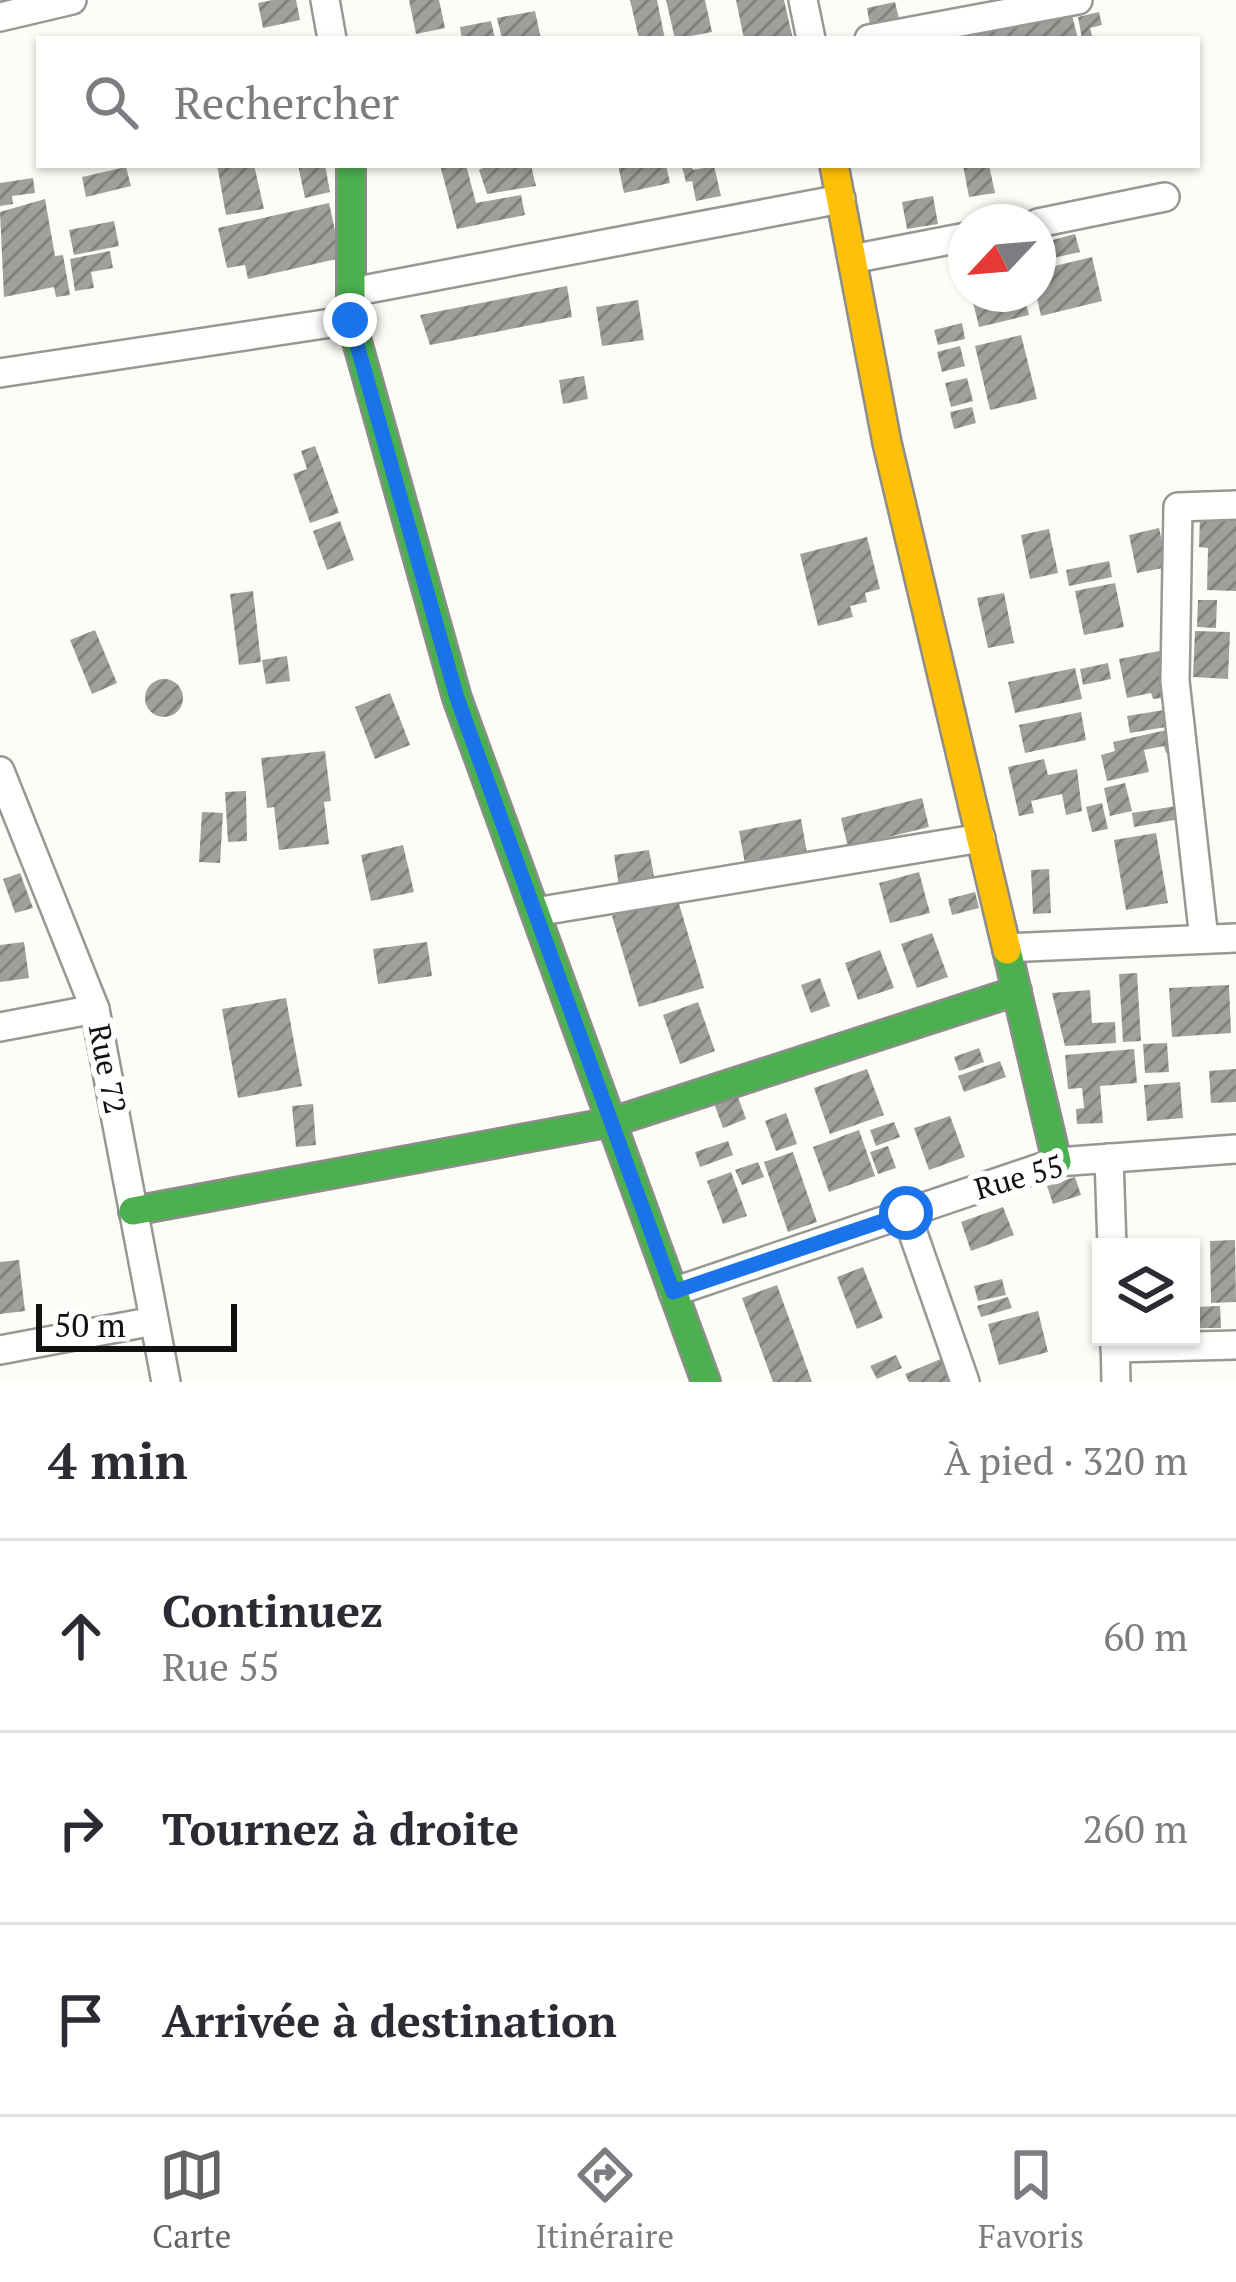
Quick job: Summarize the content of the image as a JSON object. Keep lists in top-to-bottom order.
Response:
{
  "streets": {
    "street": ["Rue 72", "Rue 55"]
  },
  "scale_bar": "50 m",
  "north": "bottom left",
  "page": {
    "search": "Rechercher",
    "scale": "50 m",
    "heading": ["4 min", "À pied · 320 m"],
    "list": [
      ["Continuez", "Rue 55", "60 m"],
      ["Tournez à droite", "260 m"],
      "Arrivée à destination"
    ],
    "nav": ["Carte", "Itinéraire", "Favoris"]
  }
}
